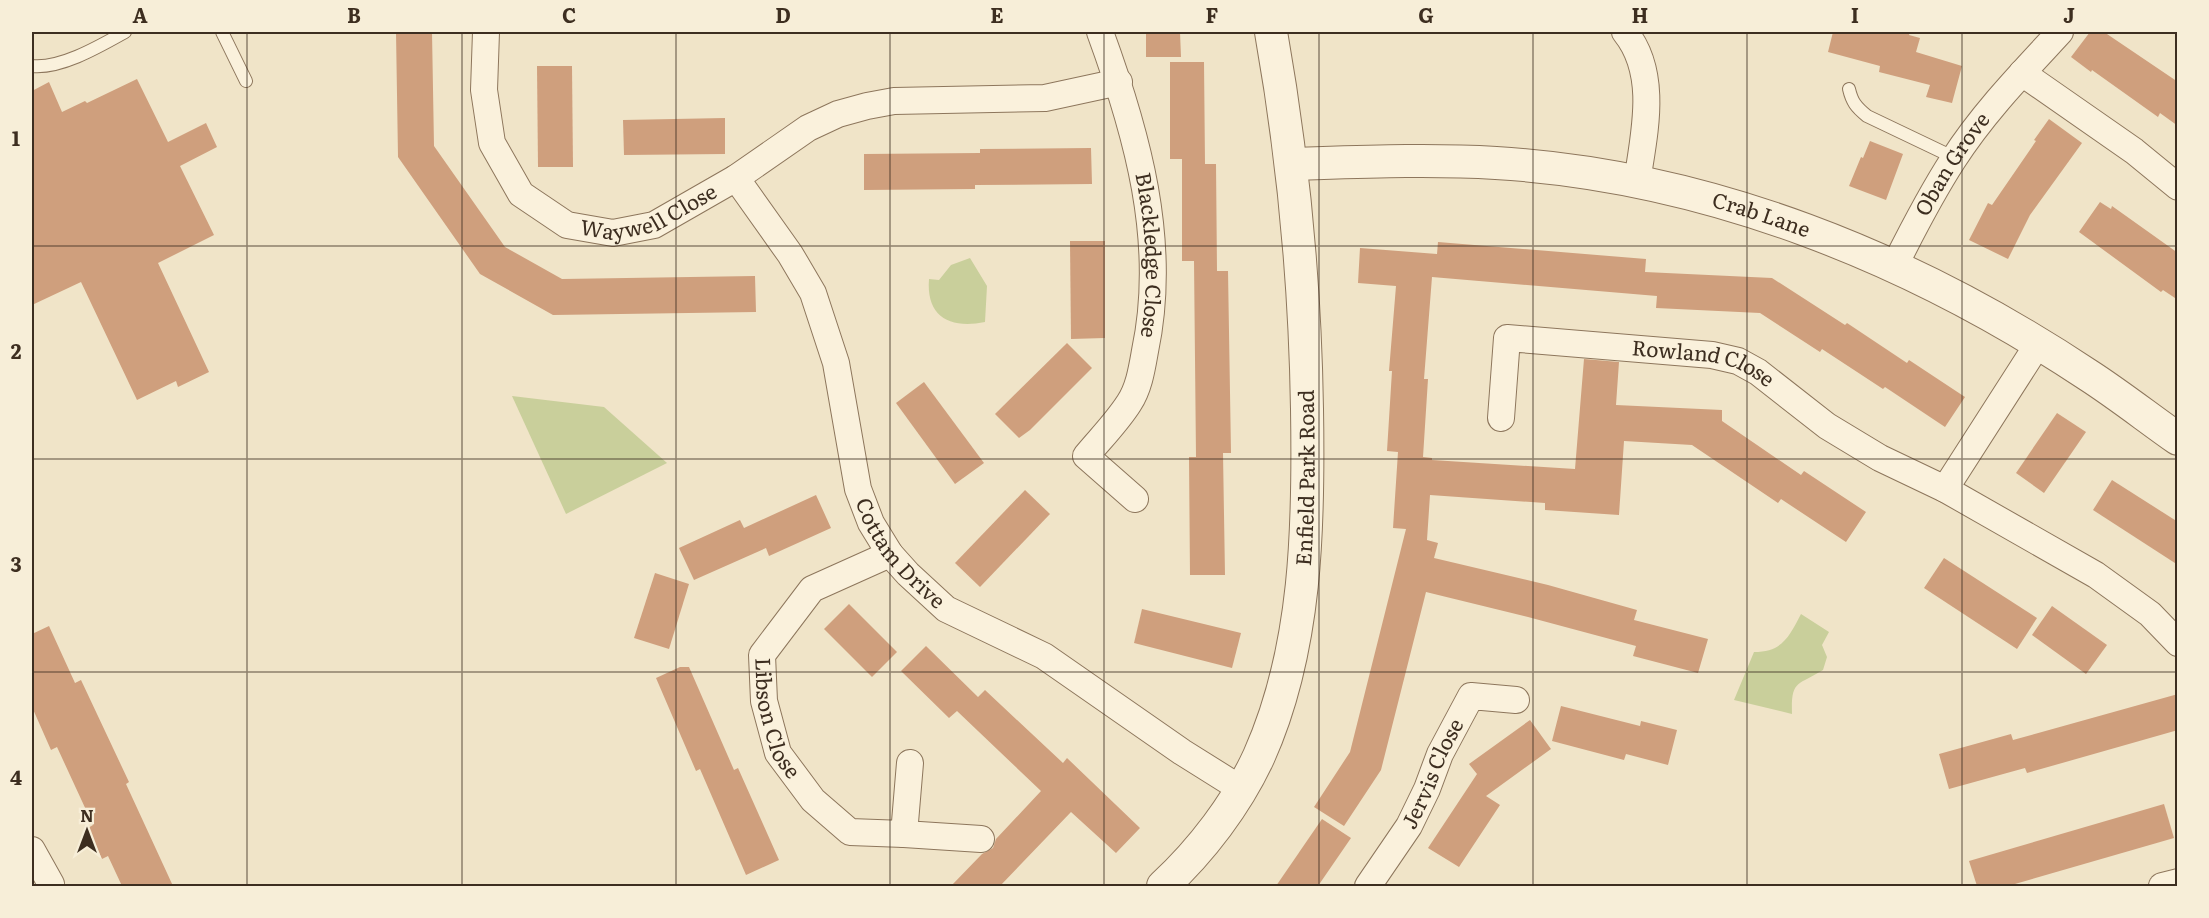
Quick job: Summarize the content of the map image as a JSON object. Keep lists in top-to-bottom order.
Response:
{
  "streets": {
    "street": [
      "Oban Grove",
      "Waywell Close",
      "Crab Lane",
      "Blackledge Close",
      "Rowland Close",
      "Enfield Park Road",
      "Cottam Drive",
      "Libson Close",
      "Jervis Close"
    ]
  },
  "crossings": [
    ["Oban Grove", "Crab Lane"],
    ["Waywell Close", "Cottam Drive"],
    ["Crab Lane", "Enfield Park Road"],
    ["Enfield Park Road", "Cottam Drive"],
    ["Cottam Drive", "Libson Close"]
  ],
  "north": "top",
  "grid": {
    "columns": [
      "A",
      "B",
      "C",
      "D",
      "E",
      "F",
      "G",
      "H",
      "I",
      "J"
    ],
    "rows": [
      "1",
      "2",
      "3",
      "4"
    ]
  }
}
